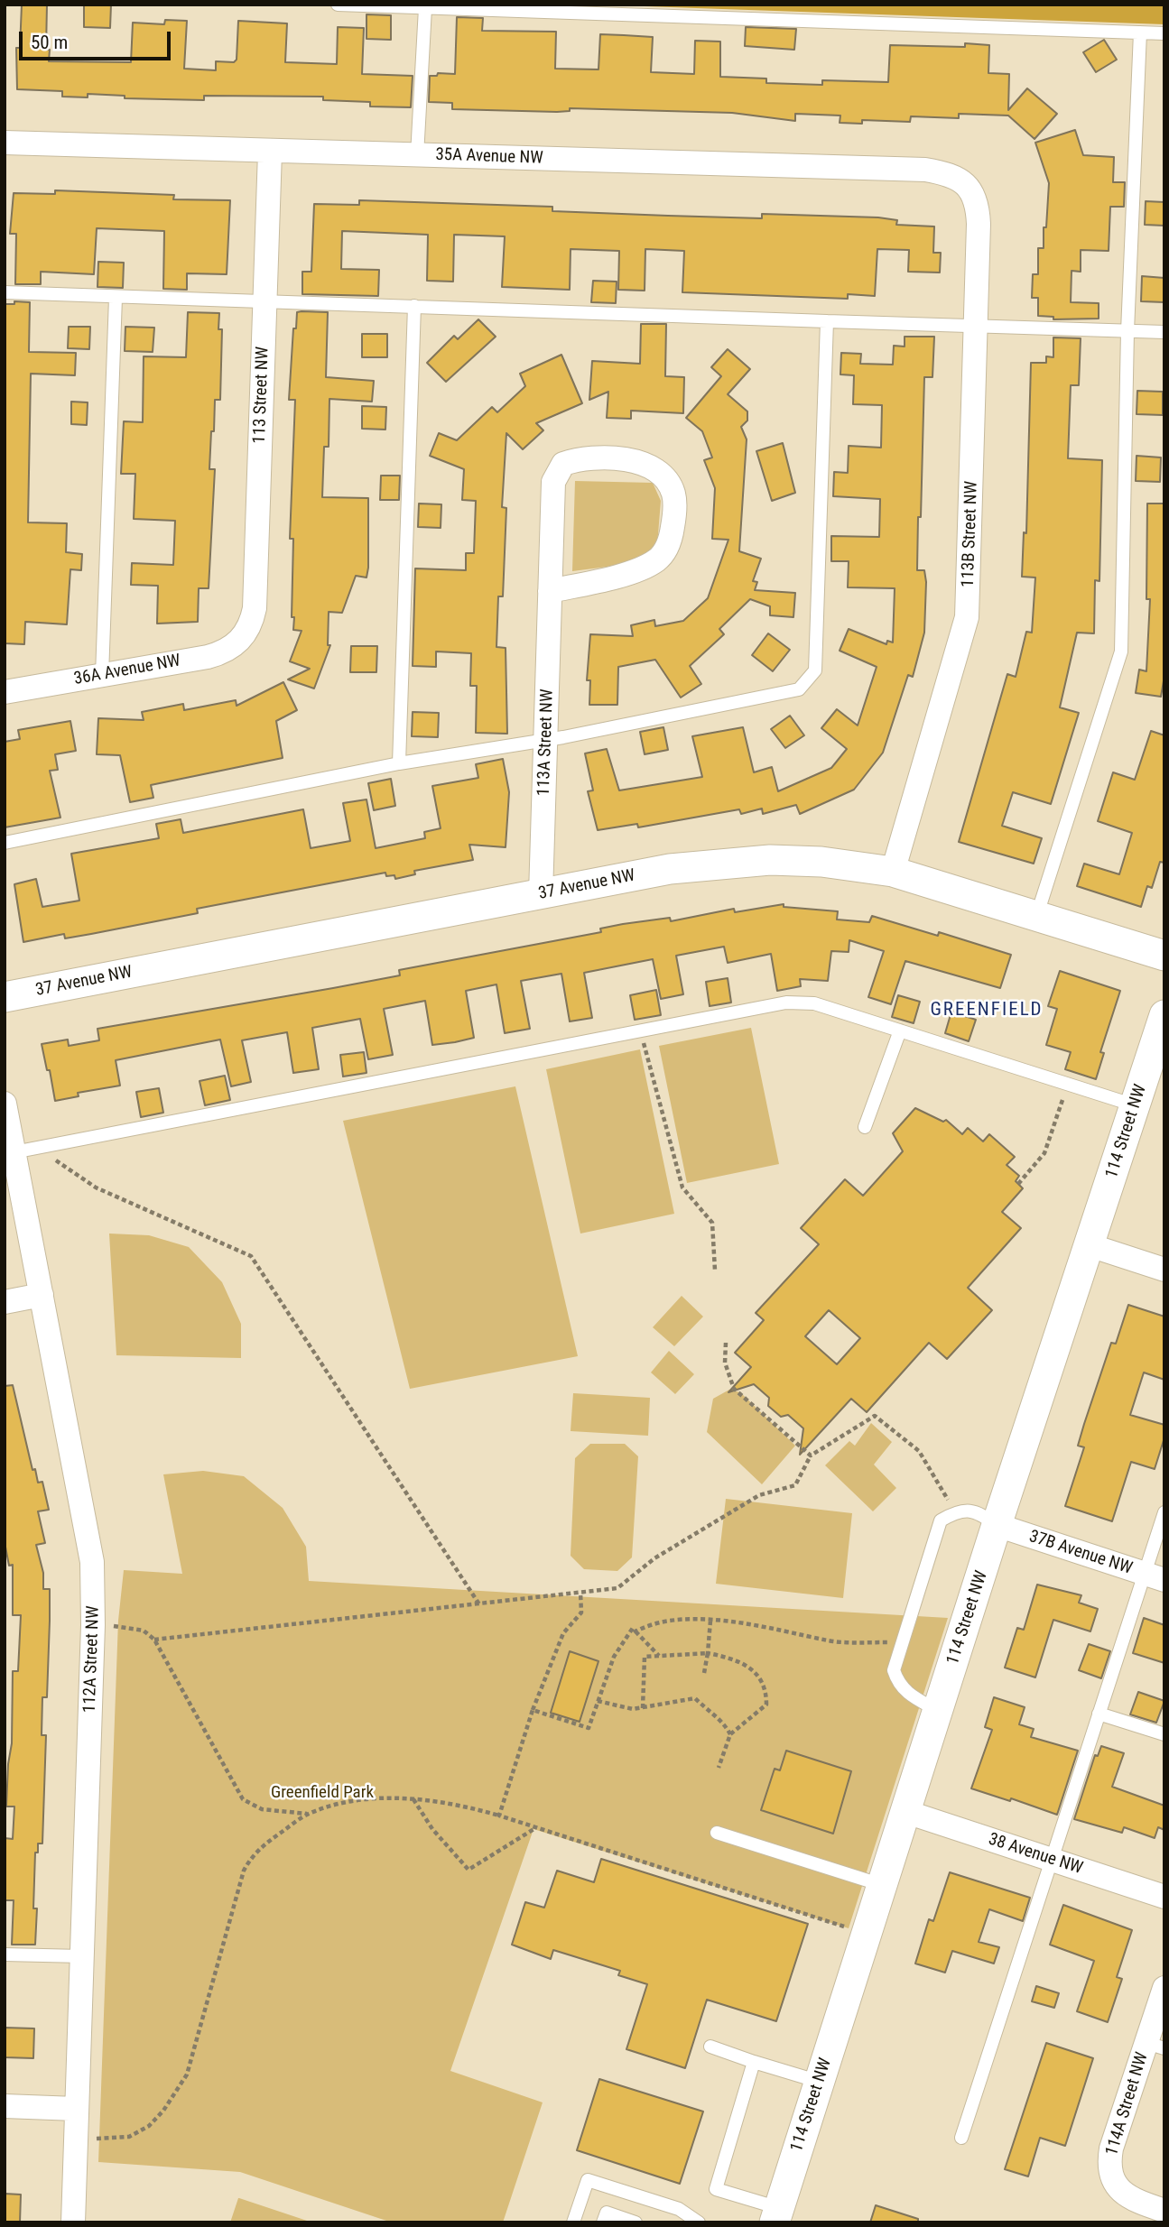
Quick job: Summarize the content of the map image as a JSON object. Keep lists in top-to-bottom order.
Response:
{
  "streets": {
    "street": [
      "35A Avenue NW",
      "113 Street NW",
      "113B Street NW",
      "36A Avenue NW",
      "113A Street NW",
      "37 Avenue NW",
      "114 Street NW",
      "37B Avenue NW",
      "112A Street NW",
      "38 Avenue NW",
      "114A Street NW"
    ]
  },
  "crossings": [
    ["35A Avenue NW", "113 Street NW"],
    ["35A Avenue NW", "113B Street NW"],
    ["113 Street NW", "36A Avenue NW"],
    ["113B Street NW", "37 Avenue NW"],
    ["113A Street NW", "37 Avenue NW"],
    ["114 Street NW", "37B Avenue NW"],
    ["114 Street NW", "38 Avenue NW"]
  ],
  "districts": ["GREENFIELD"],
  "parks": ["Greenfield Park"],
  "scale_bar": "50 m"
}
